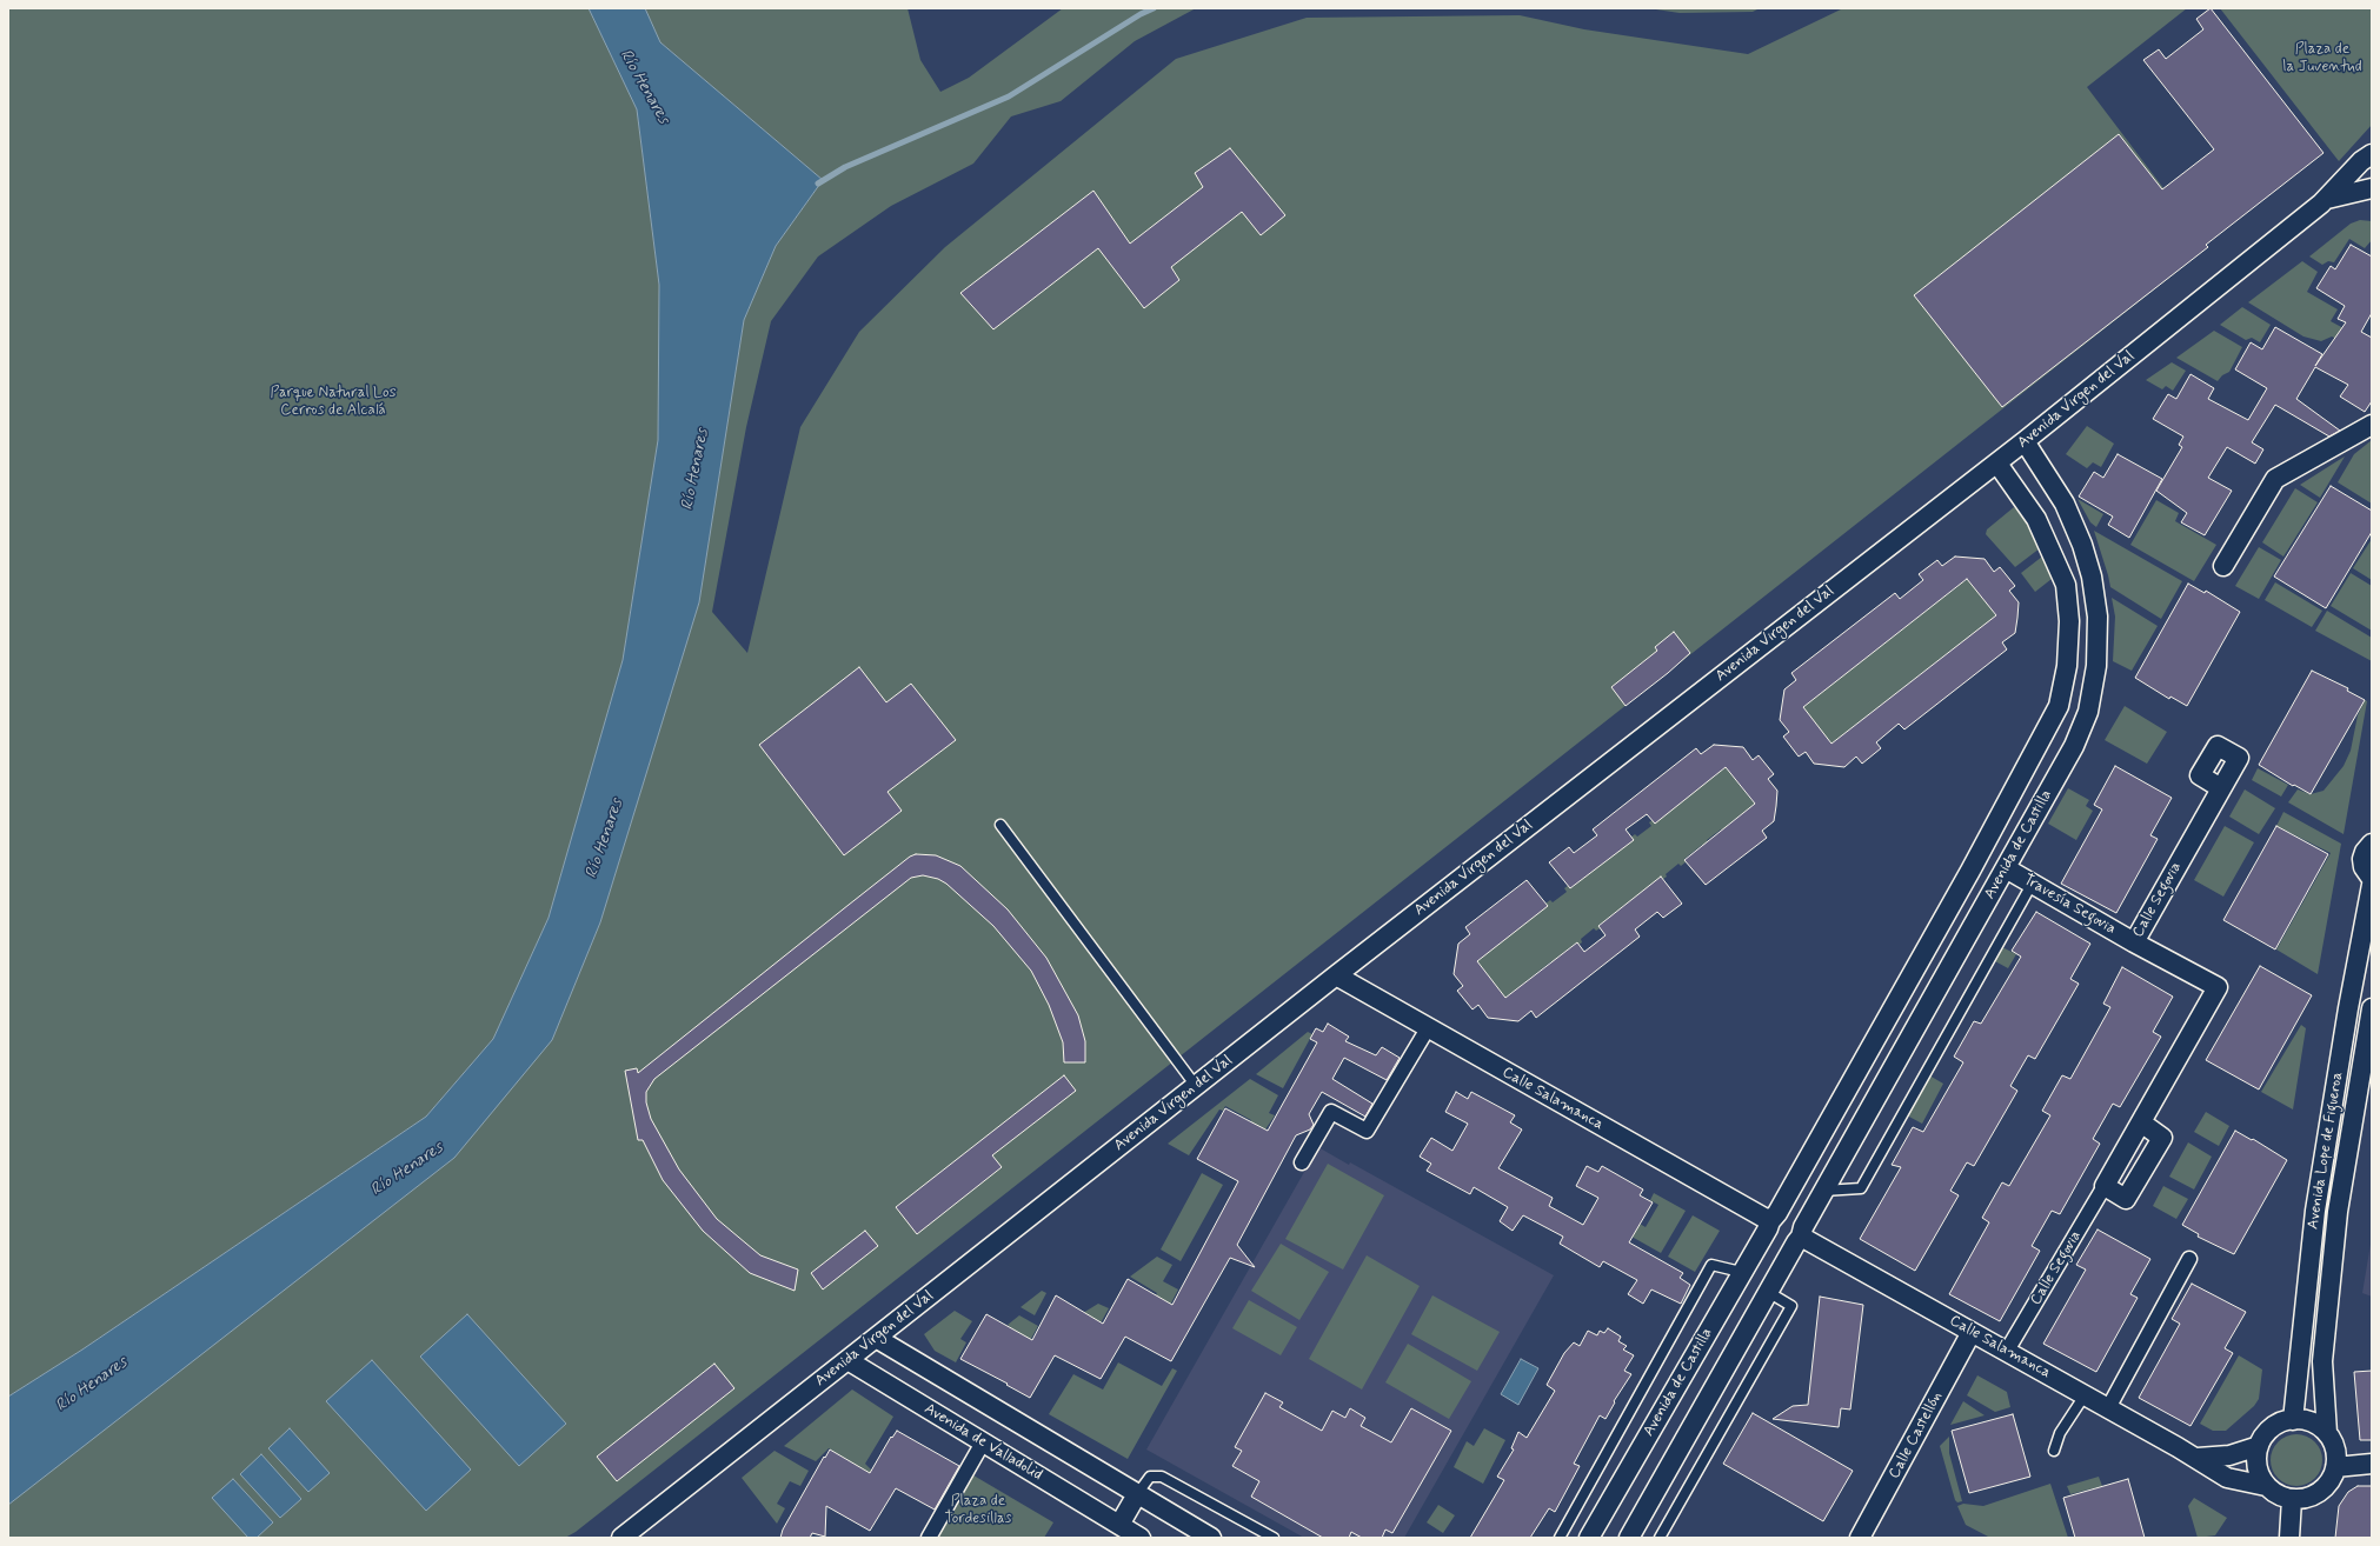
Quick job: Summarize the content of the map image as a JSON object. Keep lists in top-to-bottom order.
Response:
{
  "streets": {
    "street": [
      "Avenida Virgen del Val",
      "Avenida de Castilla",
      "Calle Segovia",
      "Travesía Segovia",
      "Calle Salamanca",
      "Avenida Lope de Figueroa",
      "Calle Castellón",
      "Avenida de Valladolid"
    ]
  },
  "crossings": [
    ["Avenida Virgen del Val", "Avenida de Castilla"],
    ["Avenida Virgen del Val", "Calle Salamanca"],
    ["Avenida Virgen del Val", "Avenida de Valladolid"],
    ["Avenida de Castilla", "Travesía Segovia"],
    ["Avenida de Castilla", "Calle Salamanca"],
    ["Calle Segovia", "Travesía Segovia"],
    ["Calle Segovia", "Calle Salamanca"],
    ["Calle Salamanca", "Avenida Lope de Figueroa"],
    ["Calle Salamanca", "Calle Castellón"]
  ],
  "water": ["Río Henares"],
  "parks": ["Plaza de la Juventud", "Parque Natural Los Cerros de Alcalá", "Plaza de Tordesillas"]
}
